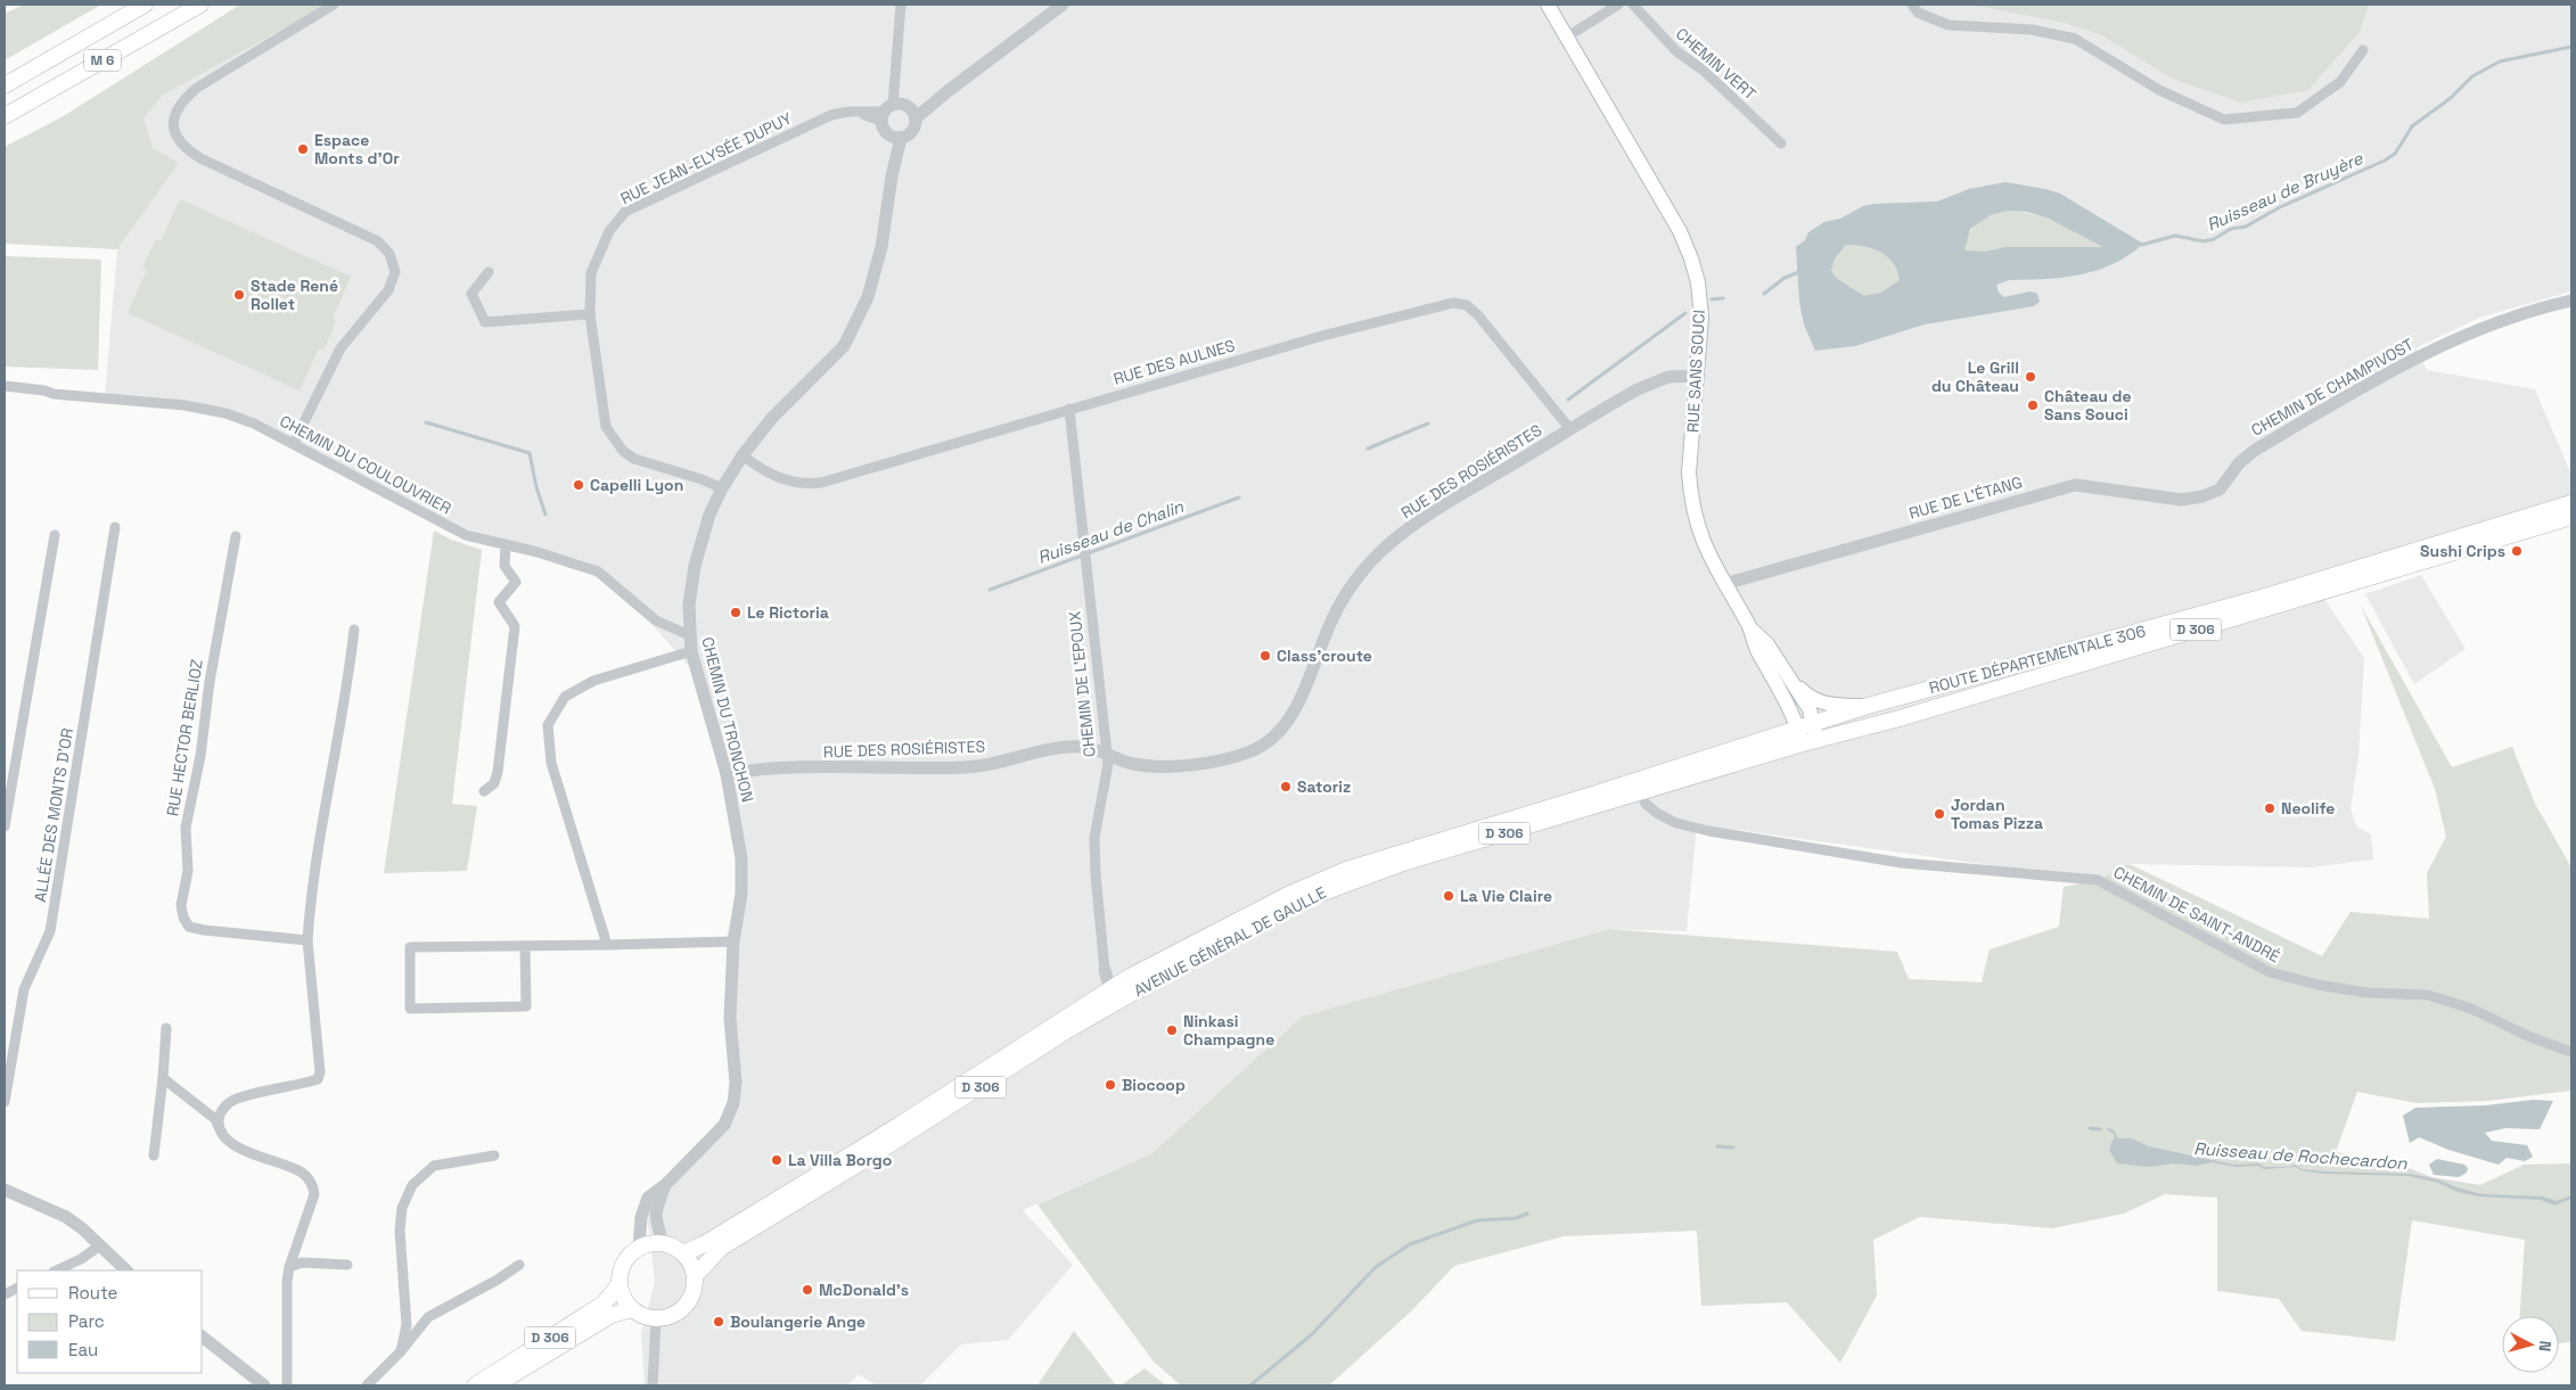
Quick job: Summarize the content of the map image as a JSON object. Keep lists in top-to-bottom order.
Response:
{
  "streets": {
    "main road": [
      "M 6",
      "RUE SANS SOUCI",
      "D 306",
      "ROUTE DÉPARTEMENTALE 306",
      "AVENUE GÉNÉRAL DE GAULLE"
    ],
    "street": [
      "CHEMIN VERT",
      "RUE JEAN-ELYSÉE DUPUY",
      "RUE DES AULNES",
      "CHEMIN DE CHAMPIVOST",
      "CHEMIN DU COULOUVRIER",
      "RUE DES ROSIÉRISTES",
      "RUE DE L'ÉTANG",
      "CHEMIN DE L'EPOUX",
      "CHEMIN DU TRONCHON",
      "RUE HECTOR BERLIOZ",
      "ALLÉE DES MONTS D'OR",
      "CHEMIN DE SAINT-ANDRÉ"
    ]
  },
  "crossings": [
    ["RUE JEAN-ELYSÉE DUPUY", "CHEMIN DU TRONCHON"],
    ["RUE DES AULNES", "RUE DES ROSIÉRISTES"],
    ["RUE DES AULNES", "CHEMIN DE L'EPOUX"],
    ["RUE DES AULNES", "CHEMIN DU TRONCHON"],
    ["RUE SANS SOUCI", "RUE DES ROSIÉRISTES"],
    ["RUE SANS SOUCI", "RUE DE L'ÉTANG"],
    ["RUE SANS SOUCI", "ROUTE DÉPARTEMENTALE 306"],
    ["CHEMIN DE CHAMPIVOST", "RUE DE L'ÉTANG"],
    ["CHEMIN DU COULOUVRIER", "CHEMIN DU TRONCHON"],
    ["RUE DES ROSIÉRISTES", "CHEMIN DE L'EPOUX"],
    ["RUE DES ROSIÉRISTES", "CHEMIN DU TRONCHON"],
    ["D 306", "CHEMIN DU TRONCHON"],
    ["D 306", "AVENUE GÉNÉRAL DE GAULLE"],
    ["ROUTE DÉPARTEMENTALE 306", "CHEMIN DE SAINT-ANDRÉ"],
    ["ROUTE DÉPARTEMENTALE 306", "AVENUE GÉNÉRAL DE GAULLE"],
    ["CHEMIN DE L'EPOUX", "AVENUE GÉNÉRAL DE GAULLE"],
    ["CHEMIN DU TRONCHON", "AVENUE GÉNÉRAL DE GAULLE"],
    ["CHEMIN DE SAINT-ANDRÉ", "AVENUE GÉNÉRAL DE GAULLE"]
  ],
  "water": ["Ruisseau de Bruyère", "Ruisseau de Chalin", "Ruisseau de Rochecardon"],
  "places": [
    "Espace Monts d'Or",
    "Stade René Rollet",
    "Le Grill du Château",
    "Château de Sans Souci",
    "Capelli Lyon",
    "Sushi Crips",
    "Le Rictoria",
    "Class'croute",
    "Satoriz",
    "Neolife",
    "Jordan Tomas Pizza",
    "La Vie Claire",
    "Ninkasi Champagne",
    "Biocoop",
    "La Villa Borgo",
    "McDonald's",
    "Boulangerie Ange"
  ],
  "legend": ["Route", "Parc", "Eau"],
  "north": "right"
}
